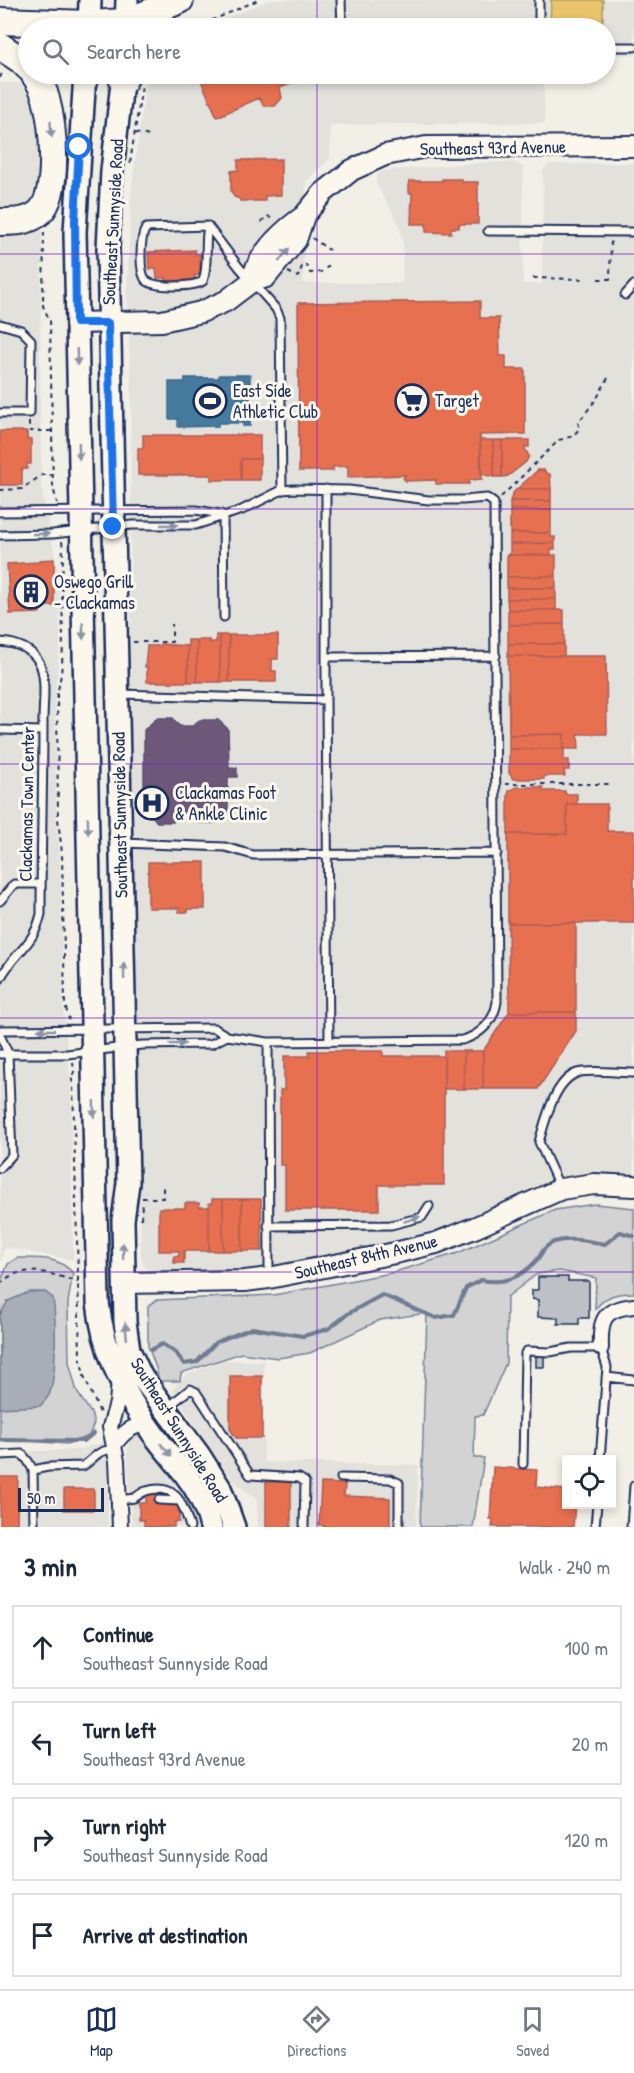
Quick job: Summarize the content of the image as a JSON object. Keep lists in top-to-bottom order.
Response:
{
  "streets": {
    "main road": ["Southeast Sunnyside Road"],
    "street": ["Southeast 93rd Avenue", "Southeast 84th Avenue"],
    "lane": ["Clackamas Town Center"]
  },
  "crossings": [
    ["Southeast 93rd Avenue", "Southeast Sunnyside Road"],
    ["Southeast Sunnyside Road", "Southeast 84th Avenue"]
  ],
  "places": {
    "sports": ["East Side Athletic Club"],
    "supermarket": ["Target"],
    "building": ["Oswego Grill - Clackamas"],
    "hospital": ["Clackamas Foot & Ankle Clinic"]
  },
  "scale_bar": "50 m",
  "page": {
    "search": "Search here",
    "scale": "50 m",
    "heading": ["3 min", "Walk · 240 m"],
    "list": [
      ["Continue", "Southeast Sunnyside Road", "100 m"],
      ["Turn left", "Southeast 93rd Avenue", "20 m"],
      ["Turn right", "Southeast Sunnyside Road", "120 m"],
      "Arrive at destination"
    ],
    "nav": ["Map", "Directions", "Saved"]
  }
}
